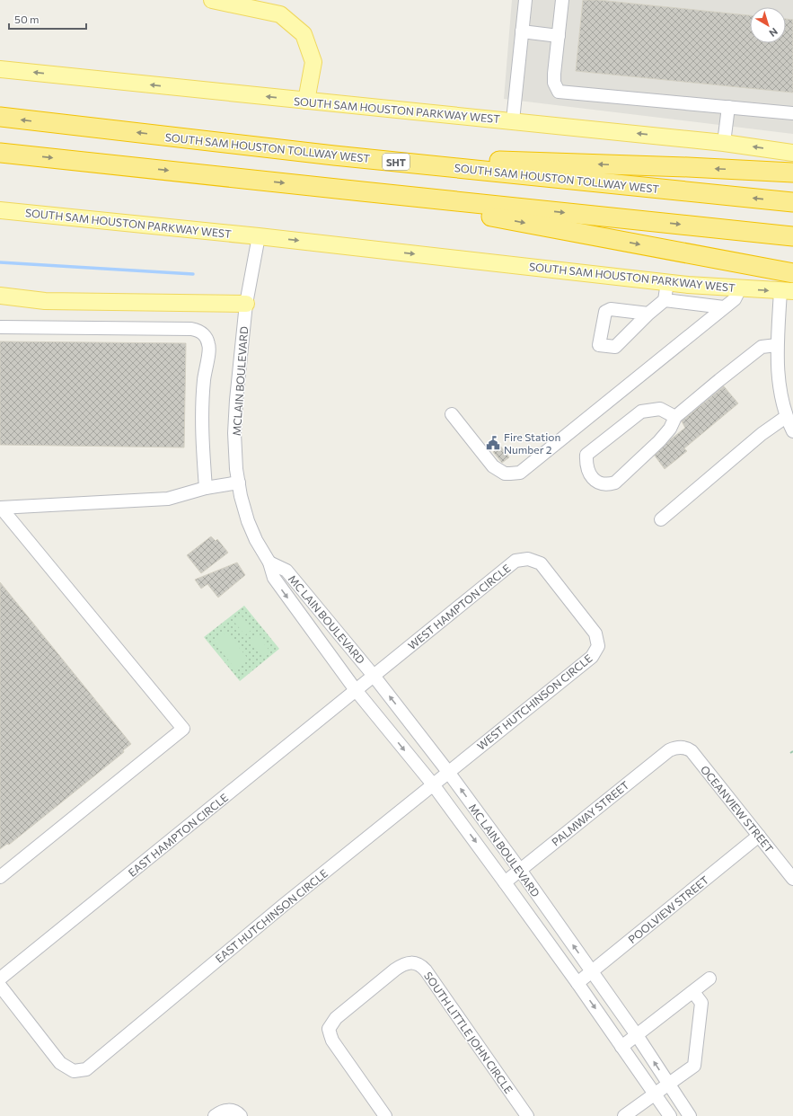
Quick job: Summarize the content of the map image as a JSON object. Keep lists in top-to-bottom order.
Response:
{
  "streets": {
    "highway": ["SOUTH SAM HOUSTON TOLLWAY WEST", "SHT"],
    "main road": ["SOUTH SAM HOUSTON PARKWAY WEST"],
    "street": [
      "MCLAIN BOULEVARD",
      "WEST HAMPTON CIRCLE",
      "MC LAIN BOULEVARD",
      "WEST HUTCHINSON CIRCLE",
      "OCEANVIEW STREET",
      "PALMWAY STREET",
      "EAST HAMPTON CIRCLE",
      "POOLVIEW STREET",
      "EAST HUTCHINSON CIRCLE",
      "SOUTH LITTLE JOHN CIRCLE"
    ]
  },
  "crossings": [
    ["SOUTH SAM HOUSTON PARKWAY WEST", "MCLAIN BOULEVARD"],
    ["MCLAIN BOULEVARD", "MC LAIN BOULEVARD"],
    ["WEST HAMPTON CIRCLE", "MC LAIN BOULEVARD"],
    ["WEST HAMPTON CIRCLE", "WEST HUTCHINSON CIRCLE"],
    ["WEST HAMPTON CIRCLE", "EAST HAMPTON CIRCLE"],
    ["MC LAIN BOULEVARD", "WEST HUTCHINSON CIRCLE"],
    ["MC LAIN BOULEVARD", "PALMWAY STREET"],
    ["MC LAIN BOULEVARD", "EAST HAMPTON CIRCLE"],
    ["MC LAIN BOULEVARD", "POOLVIEW STREET"],
    ["MC LAIN BOULEVARD", "EAST HUTCHINSON CIRCLE"],
    ["WEST HUTCHINSON CIRCLE", "EAST HUTCHINSON CIRCLE"],
    ["OCEANVIEW STREET", "PALMWAY STREET"],
    ["OCEANVIEW STREET", "POOLVIEW STREET"]
  ],
  "places": {
    "public building": ["Fire Station Number 2"]
  },
  "scale_bar": "50 m",
  "north": "bottom right"
}
